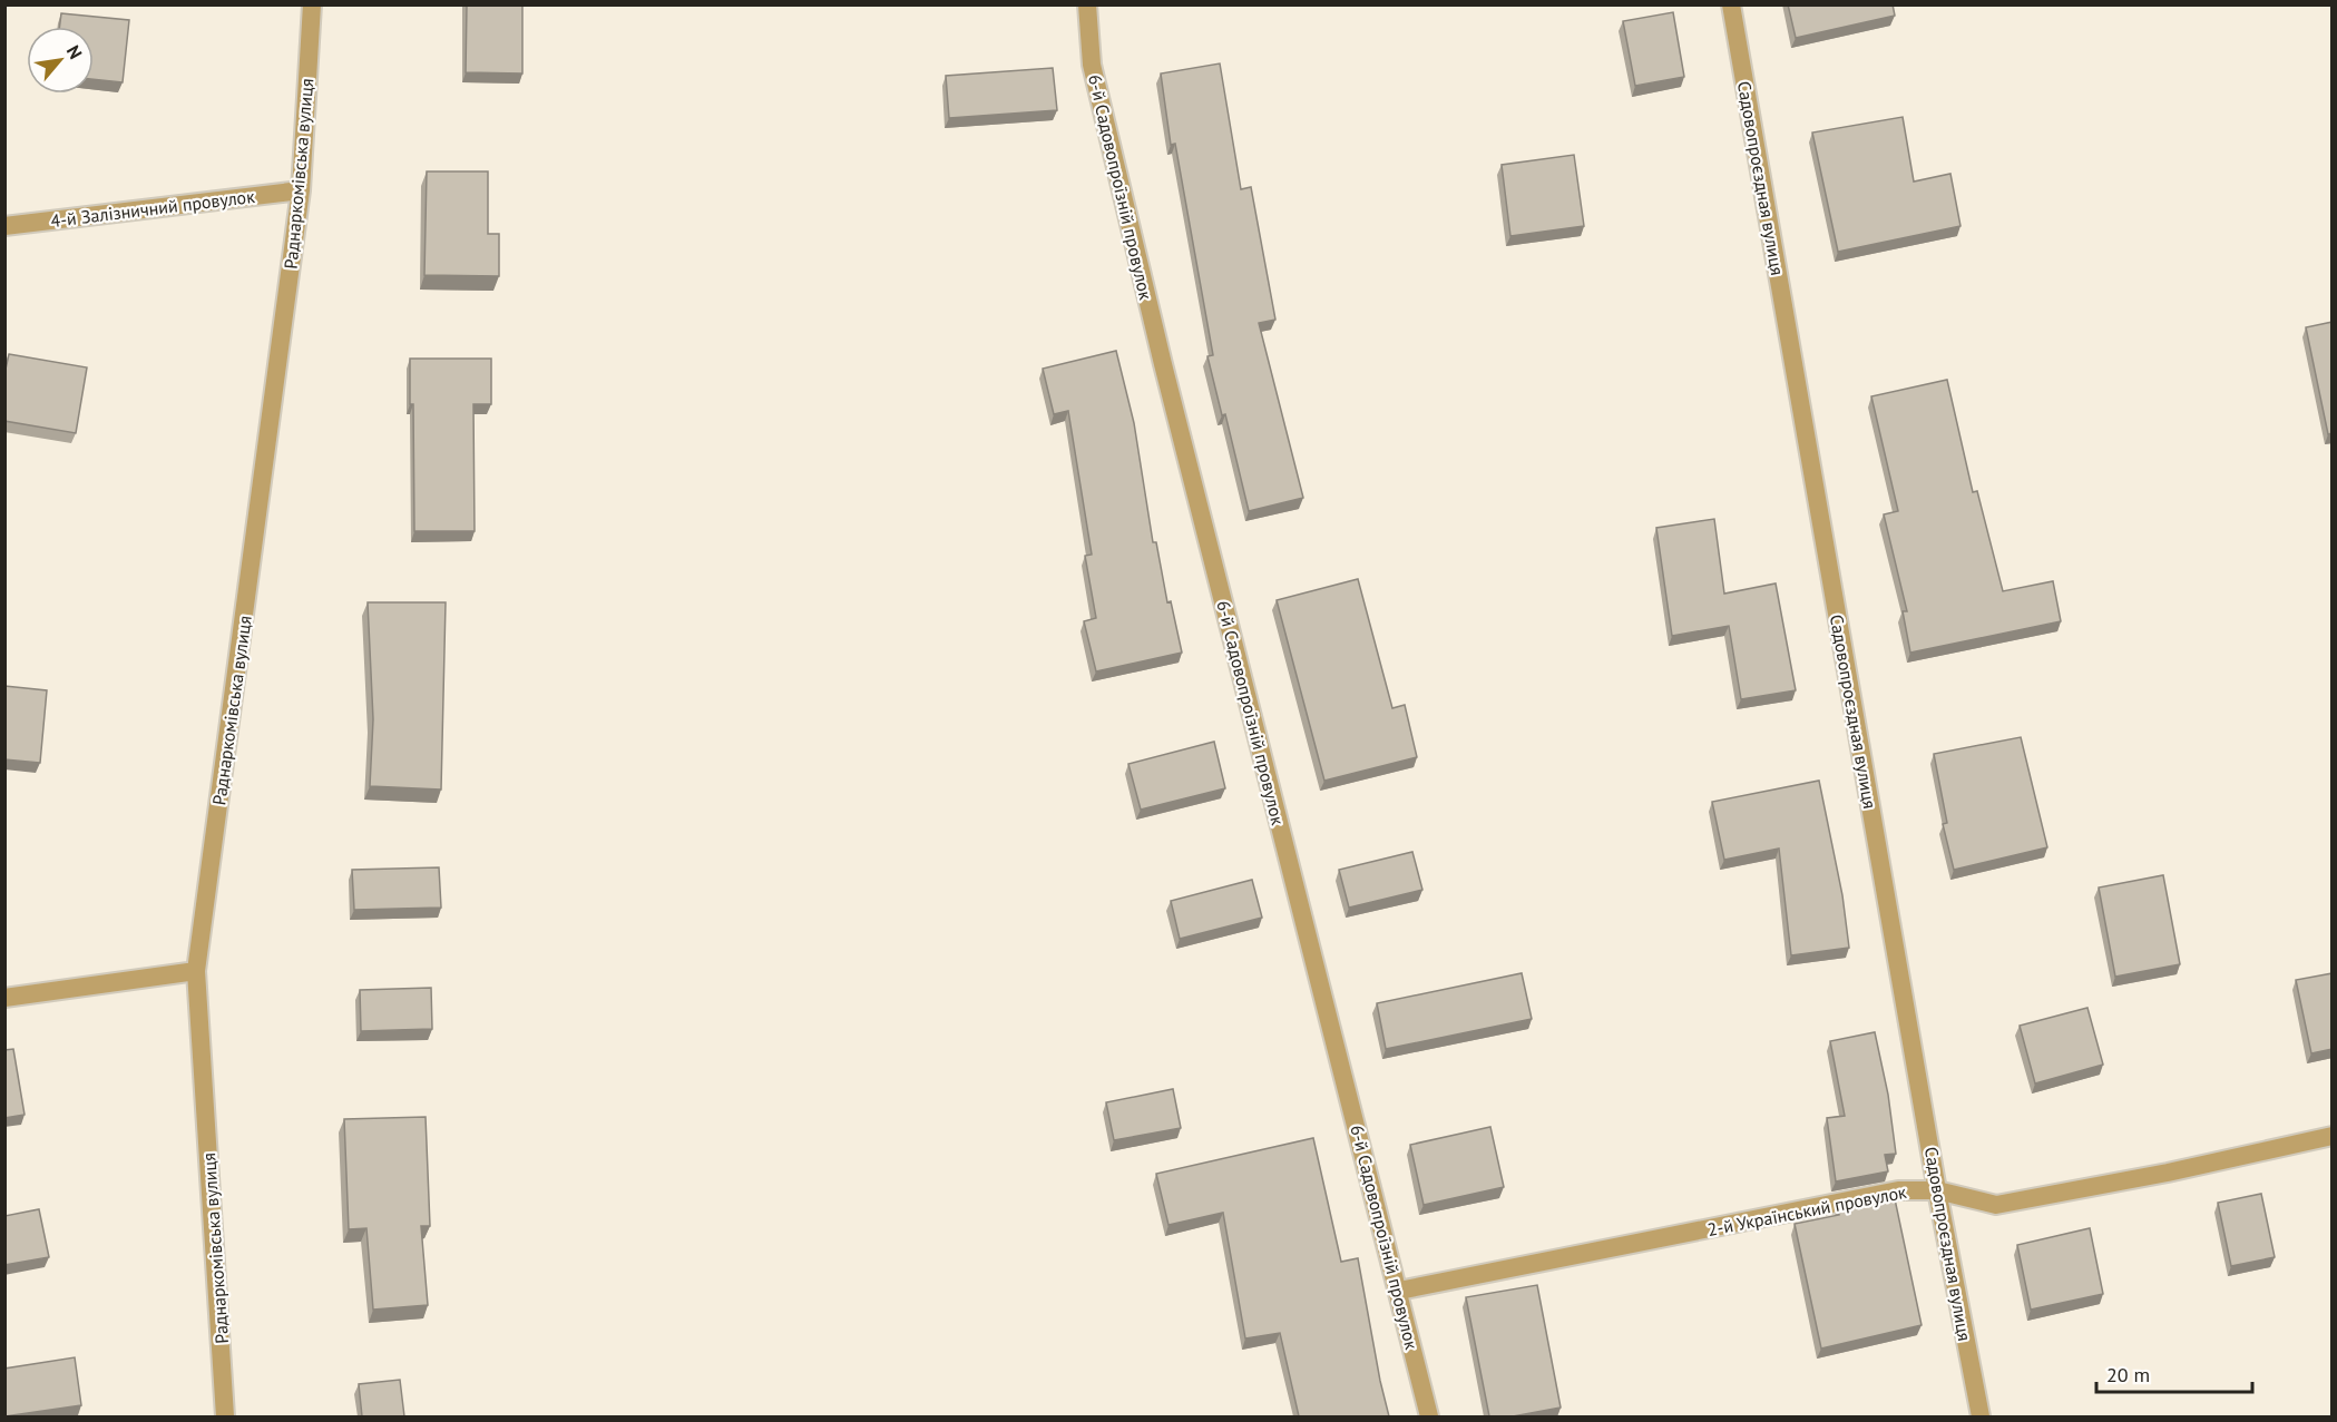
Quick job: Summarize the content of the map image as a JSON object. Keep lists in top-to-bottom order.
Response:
{
  "streets": {
    "street": [
      "Раднаркомівська вулиця",
      "Садовопроєздная вулиця",
      "6-й Садовопроїзній провулок",
      "4-й Залізничний провулок",
      "2-й Український провулок"
    ]
  },
  "crossings": [
    ["Раднаркомівська вулиця", "4-й Залізничний провулок"],
    ["Садовопроєздная вулиця", "2-й Український провулок"],
    ["6-й Садовопроїзній провулок", "2-й Український провулок"]
  ],
  "scale_bar": "20 m",
  "north": "top right"
}
